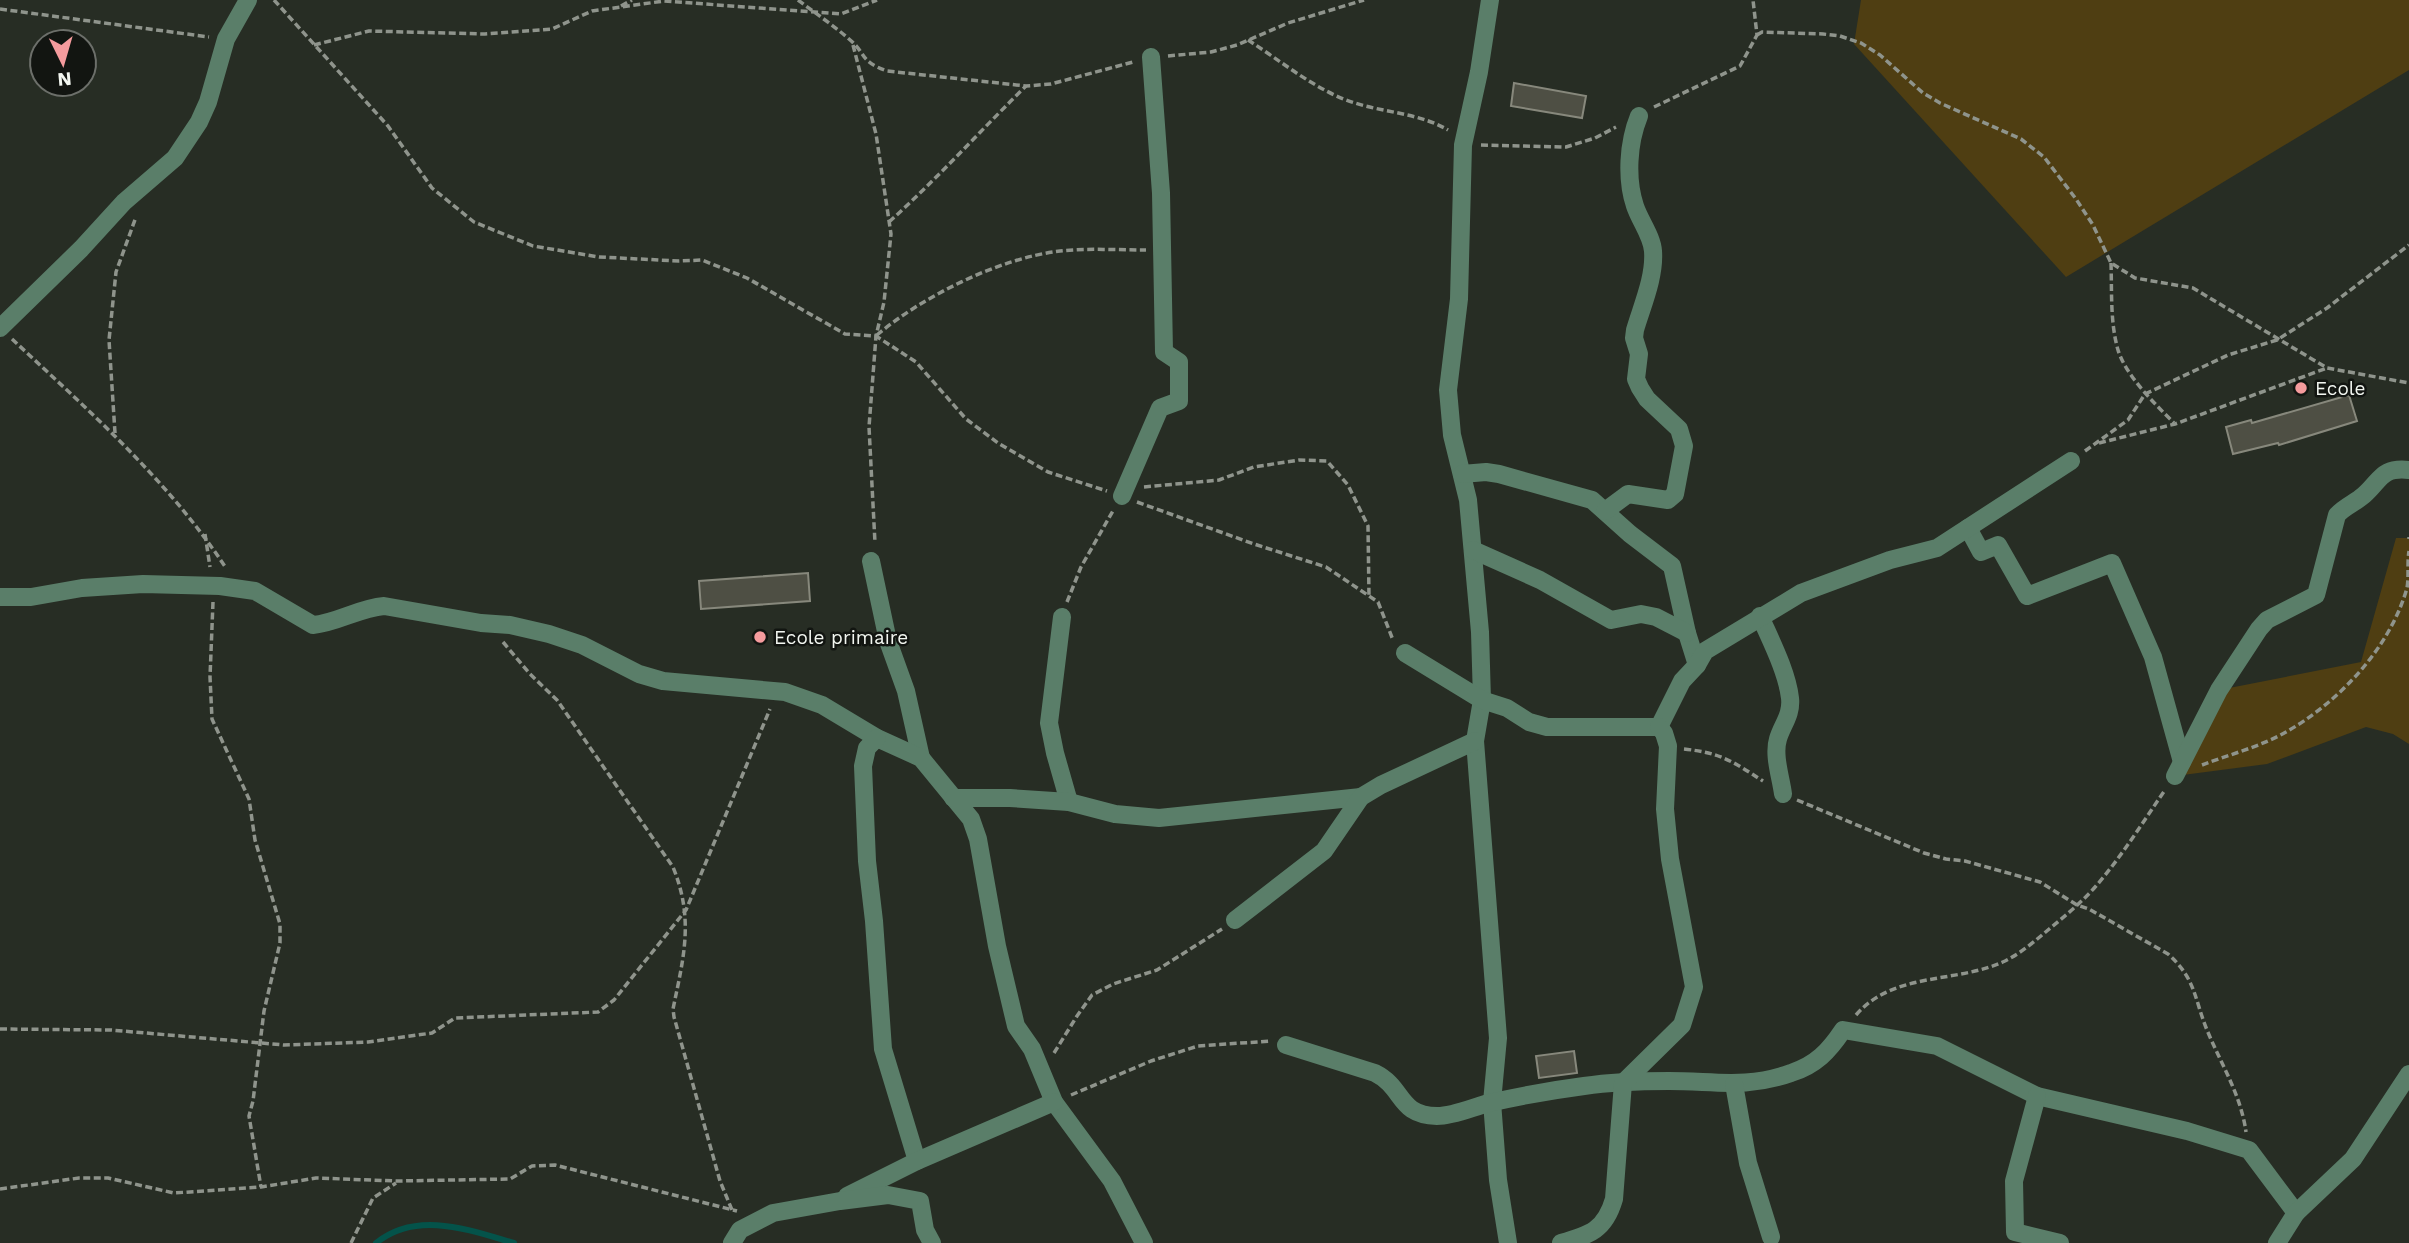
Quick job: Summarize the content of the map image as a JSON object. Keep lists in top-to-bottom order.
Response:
{
  "places": ["Ecole", "Ecole primaire"],
  "north": "bottom"
}
